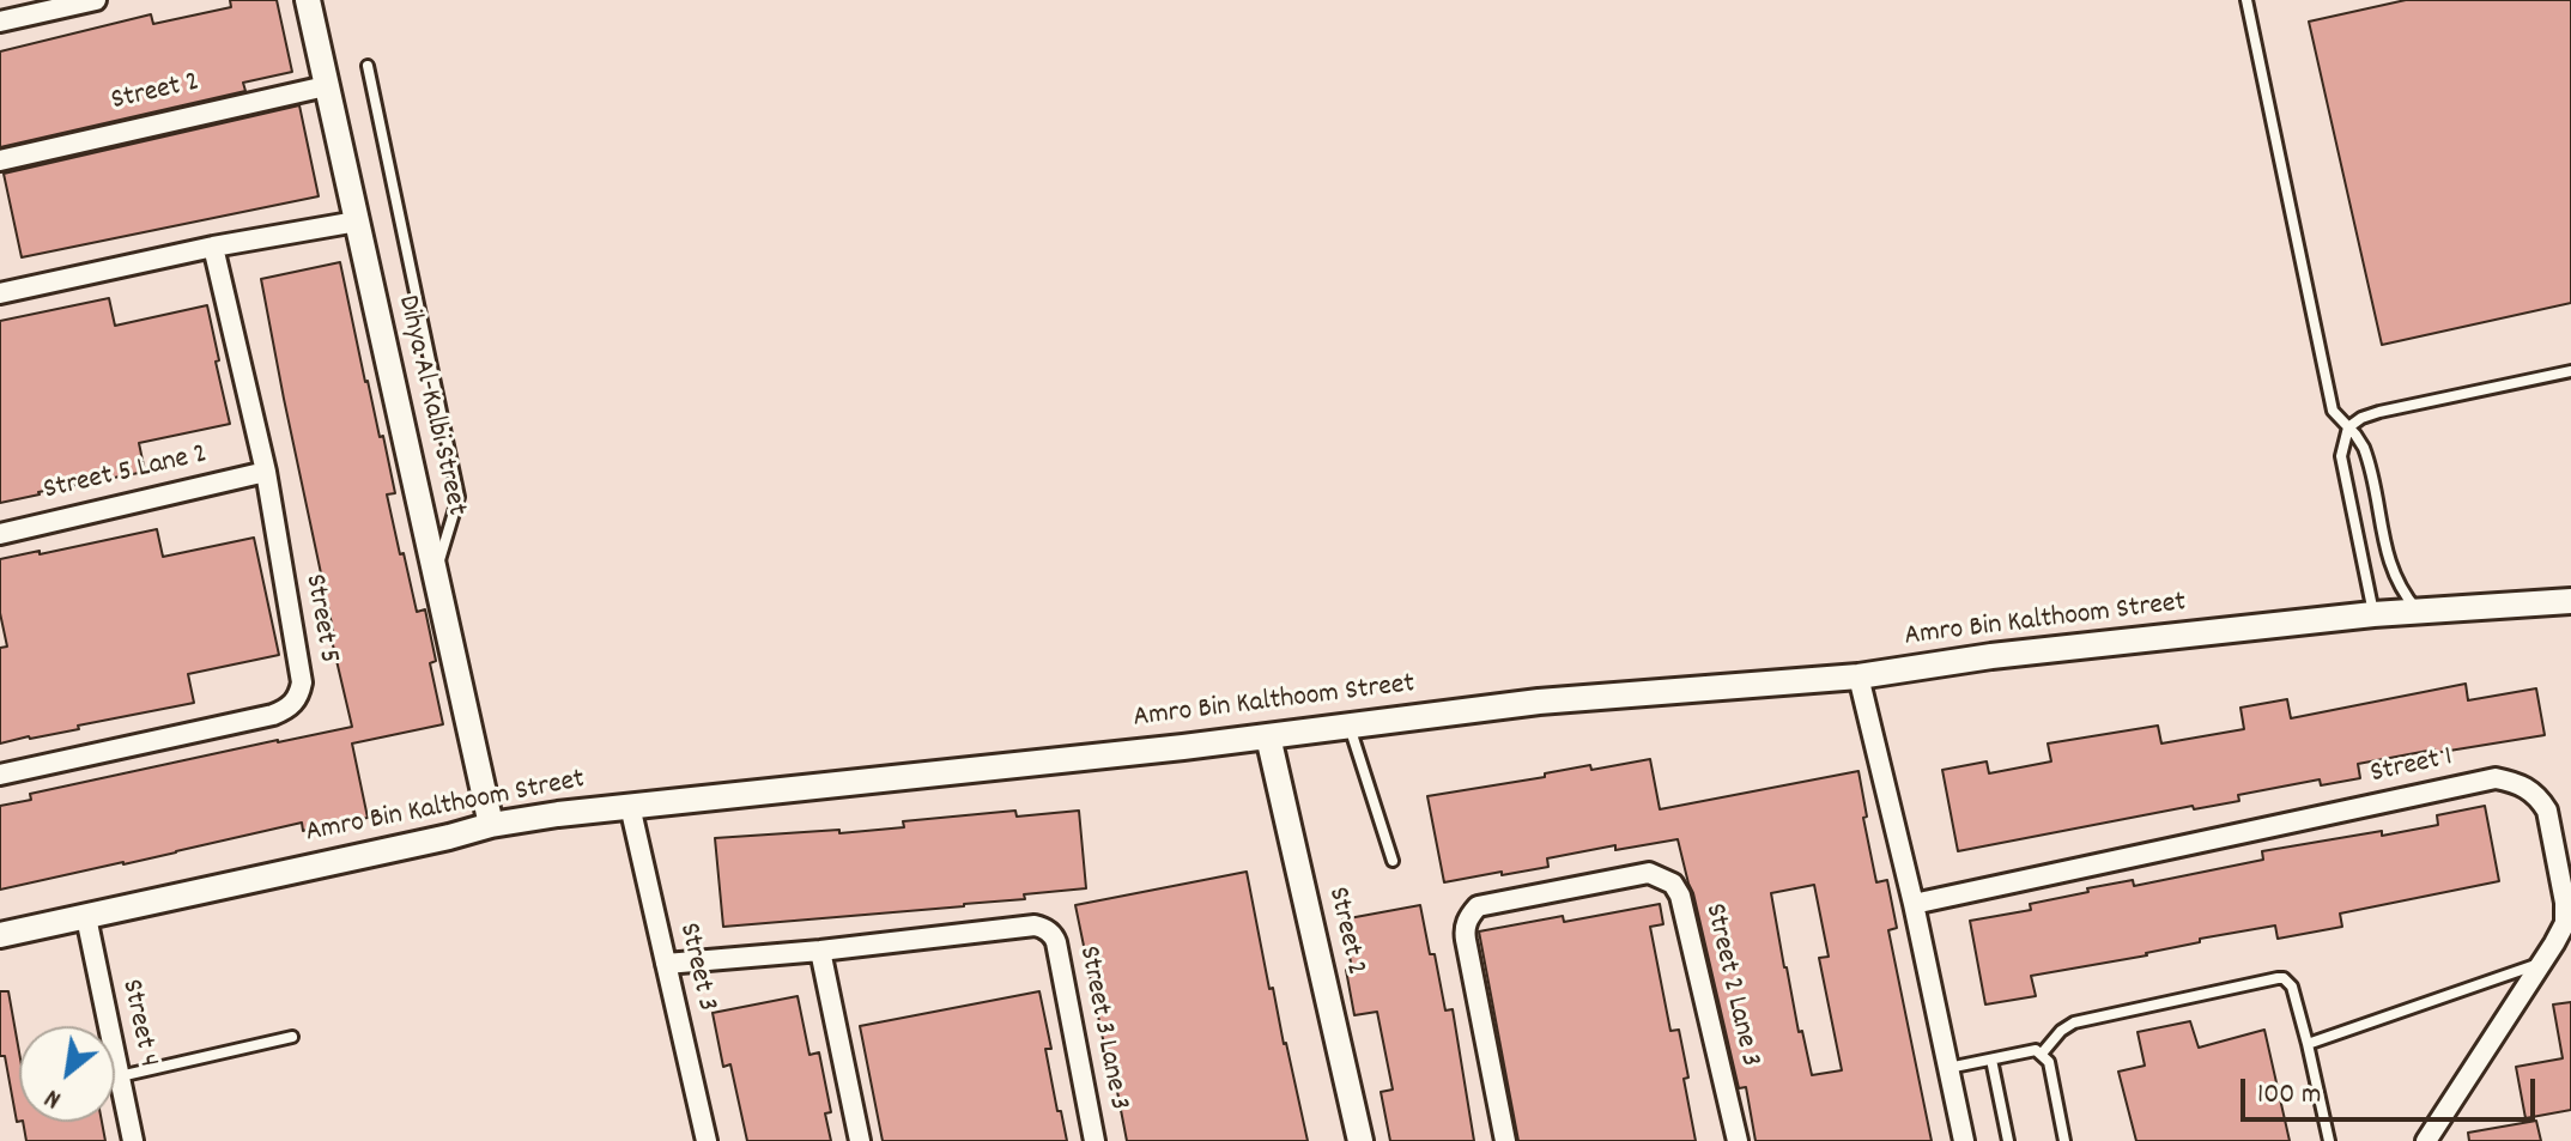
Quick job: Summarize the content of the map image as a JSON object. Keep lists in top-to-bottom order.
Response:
{
  "streets": {
    "street": [
      "Street 2",
      "Dihya Al-Kalbi Street",
      "Street 5 Lane 2",
      "Street 5",
      "Amro Bin Kalthoom Street",
      "Street 1",
      "Street 3",
      "Street 2 Lane 3",
      "Street 4",
      "Street 3 Lane 3"
    ]
  },
  "crossings": [
    ["Street 2", "Dihya Al-Kalbi Street"],
    ["Street 2", "Amro Bin Kalthoom Street"],
    ["Dihya Al-Kalbi Street", "Amro Bin Kalthoom Street"],
    ["Street 5 Lane 2", "Street 5"],
    ["Amro Bin Kalthoom Street", "Street 3"],
    ["Amro Bin Kalthoom Street", "Street 4"],
    ["Street 3", "Street 3 Lane 3"]
  ],
  "scale_bar": "100 m",
  "north": "bottom left"
}
